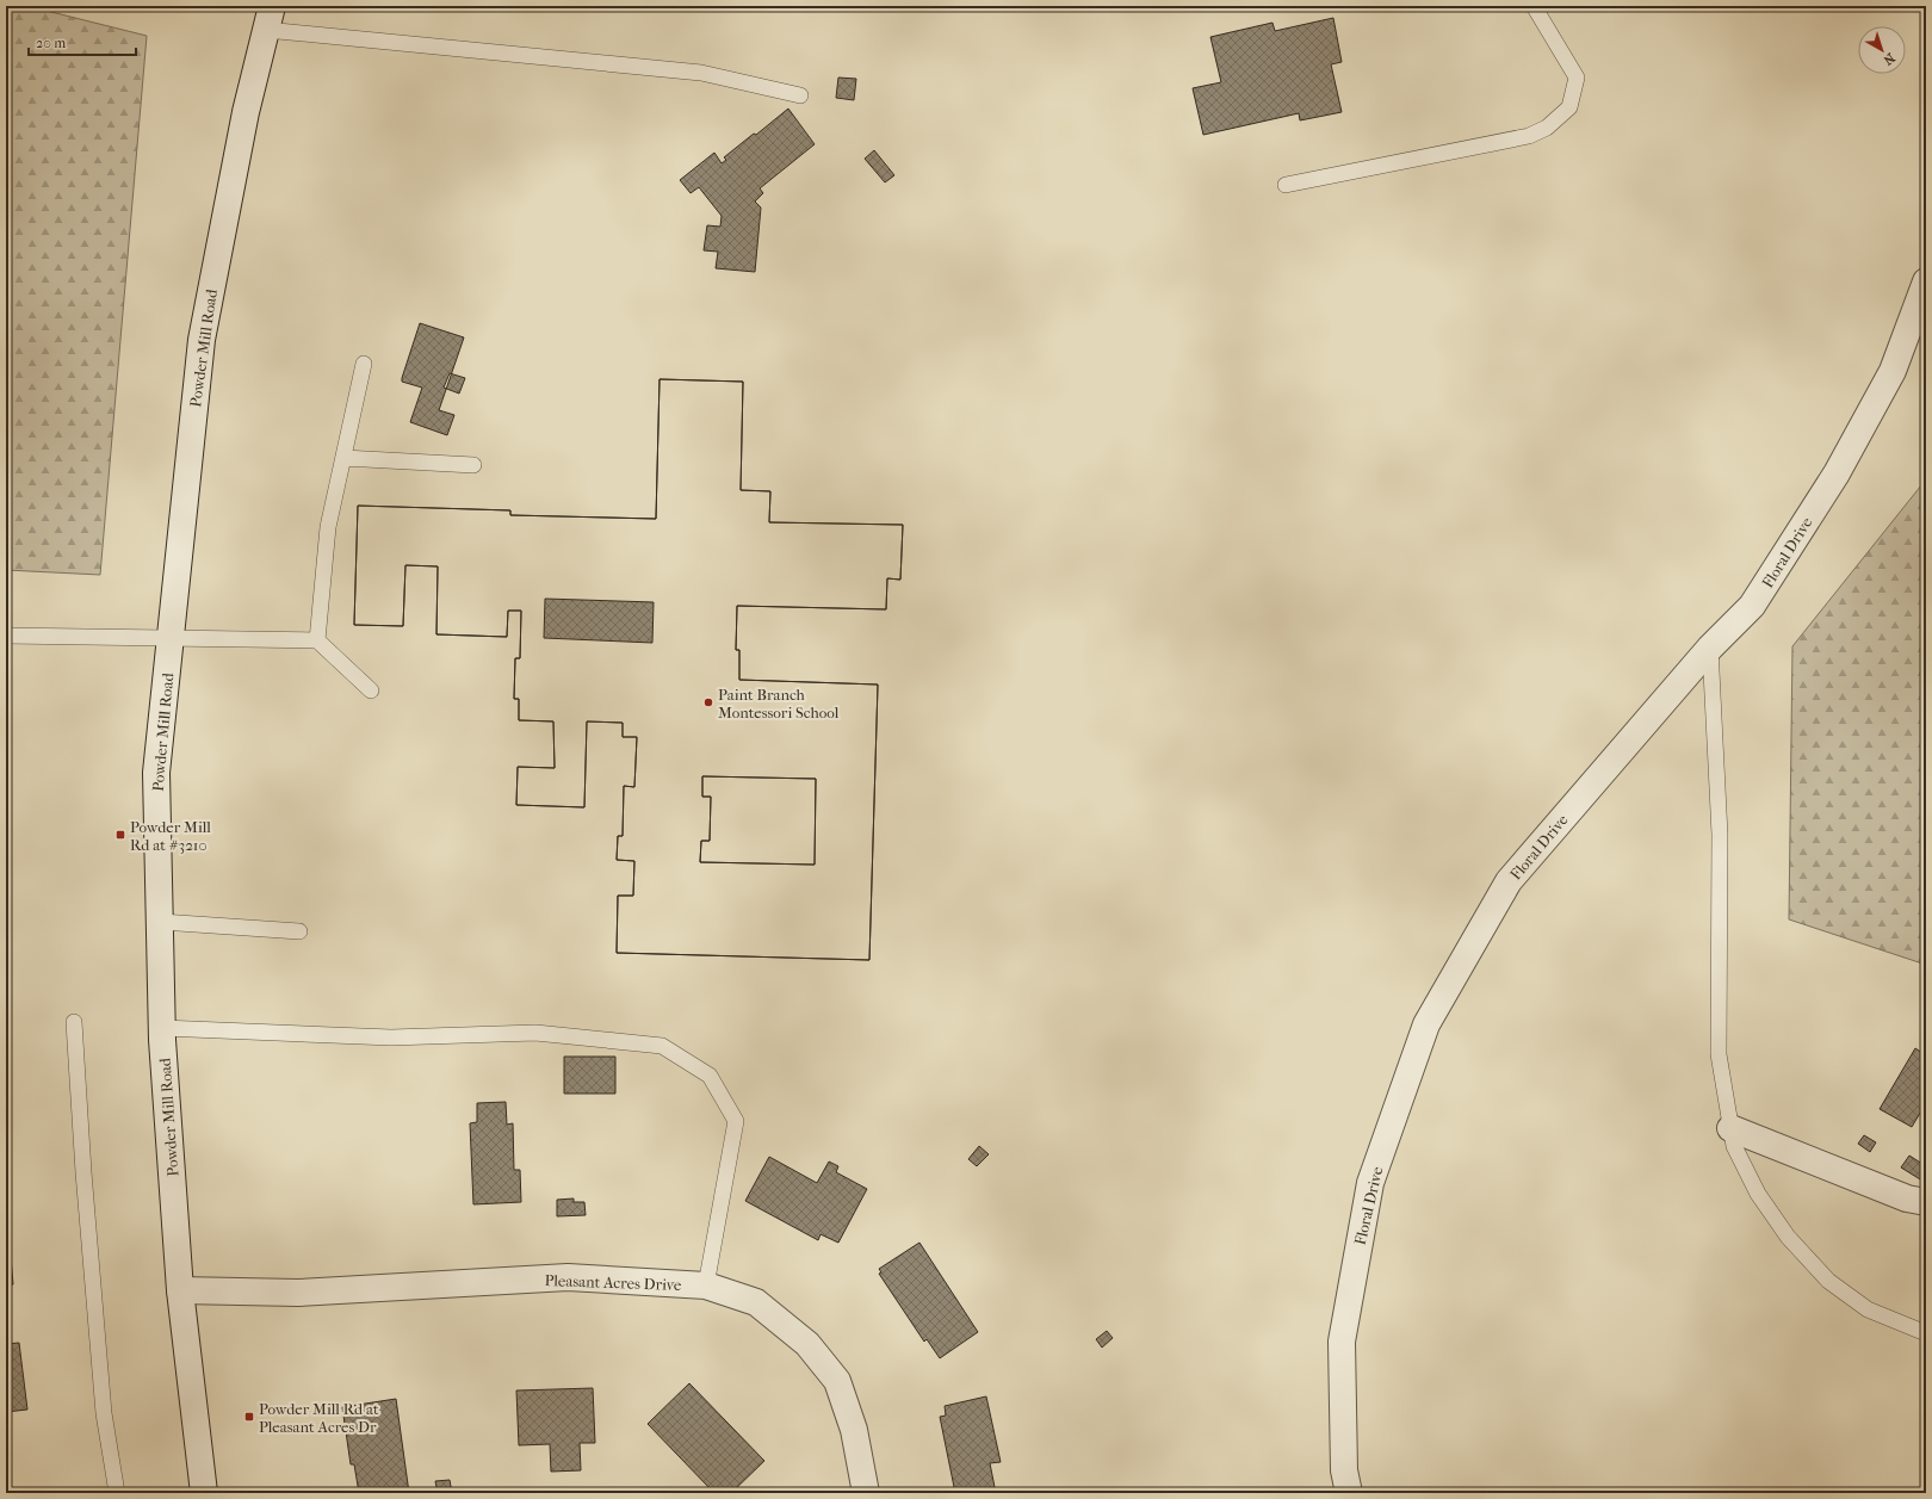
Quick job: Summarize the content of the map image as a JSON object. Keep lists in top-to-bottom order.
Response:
{
  "streets": {
    "street": ["Powder Mill Road", "Floral Drive", "Pleasant Acres Drive"]
  },
  "crossings": [
    ["Powder Mill Road", "Pleasant Acres Drive"]
  ],
  "places": {
    "other": ["Paint Branch Montessori School"],
    "transit": ["Powder Mill Rd at #3210", "Powder Mill Rd at Pleasant Acres Dr"]
  },
  "scale_bar": "20 m",
  "north": "bottom right"
}
